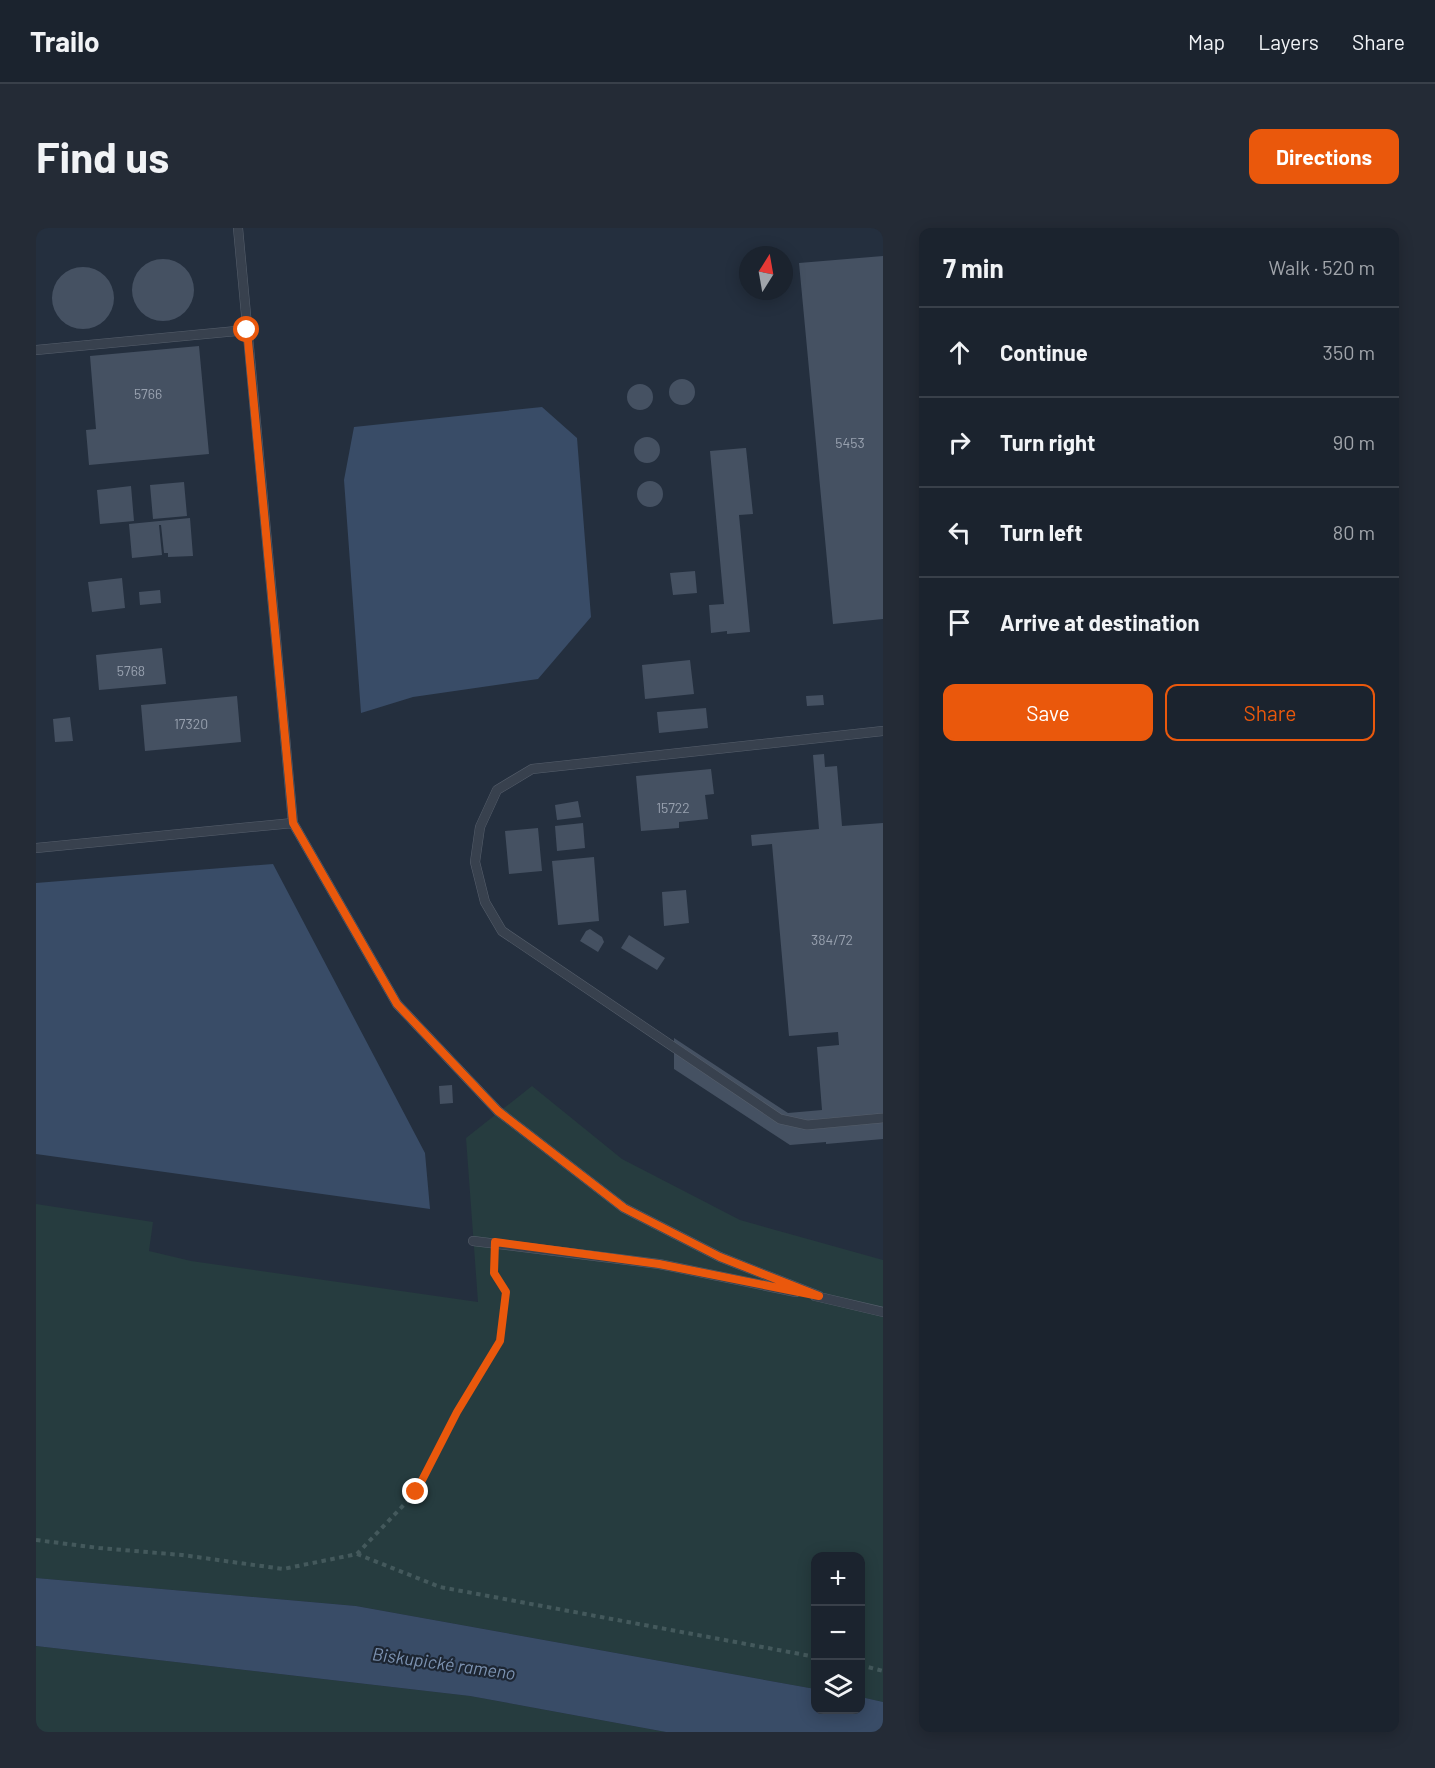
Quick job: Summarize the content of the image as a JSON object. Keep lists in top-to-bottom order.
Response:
{
  "water": ["Biskupické rameno"],
  "house_numbers": [
    "5766",
    "5453",
    "5768",
    "17320",
    "15722",
    "384/72"
  ],
  "north": "top",
  "page": {
    "header": "Trailo",
    "nav": ["Map", "Layers", "Share"],
    "buttons": [
      "Directions",
      ["Save", "Share"]
    ],
    "title": "Find us",
    "heading": ["7 min", "Walk · 520 m"],
    "list": [
      ["Continue", "350 m"],
      ["Turn right", "90 m"],
      ["Turn left", "80 m"],
      "Arrive at destination"
    ],
    "map_buttons": ["+", "−"]
  }
}
